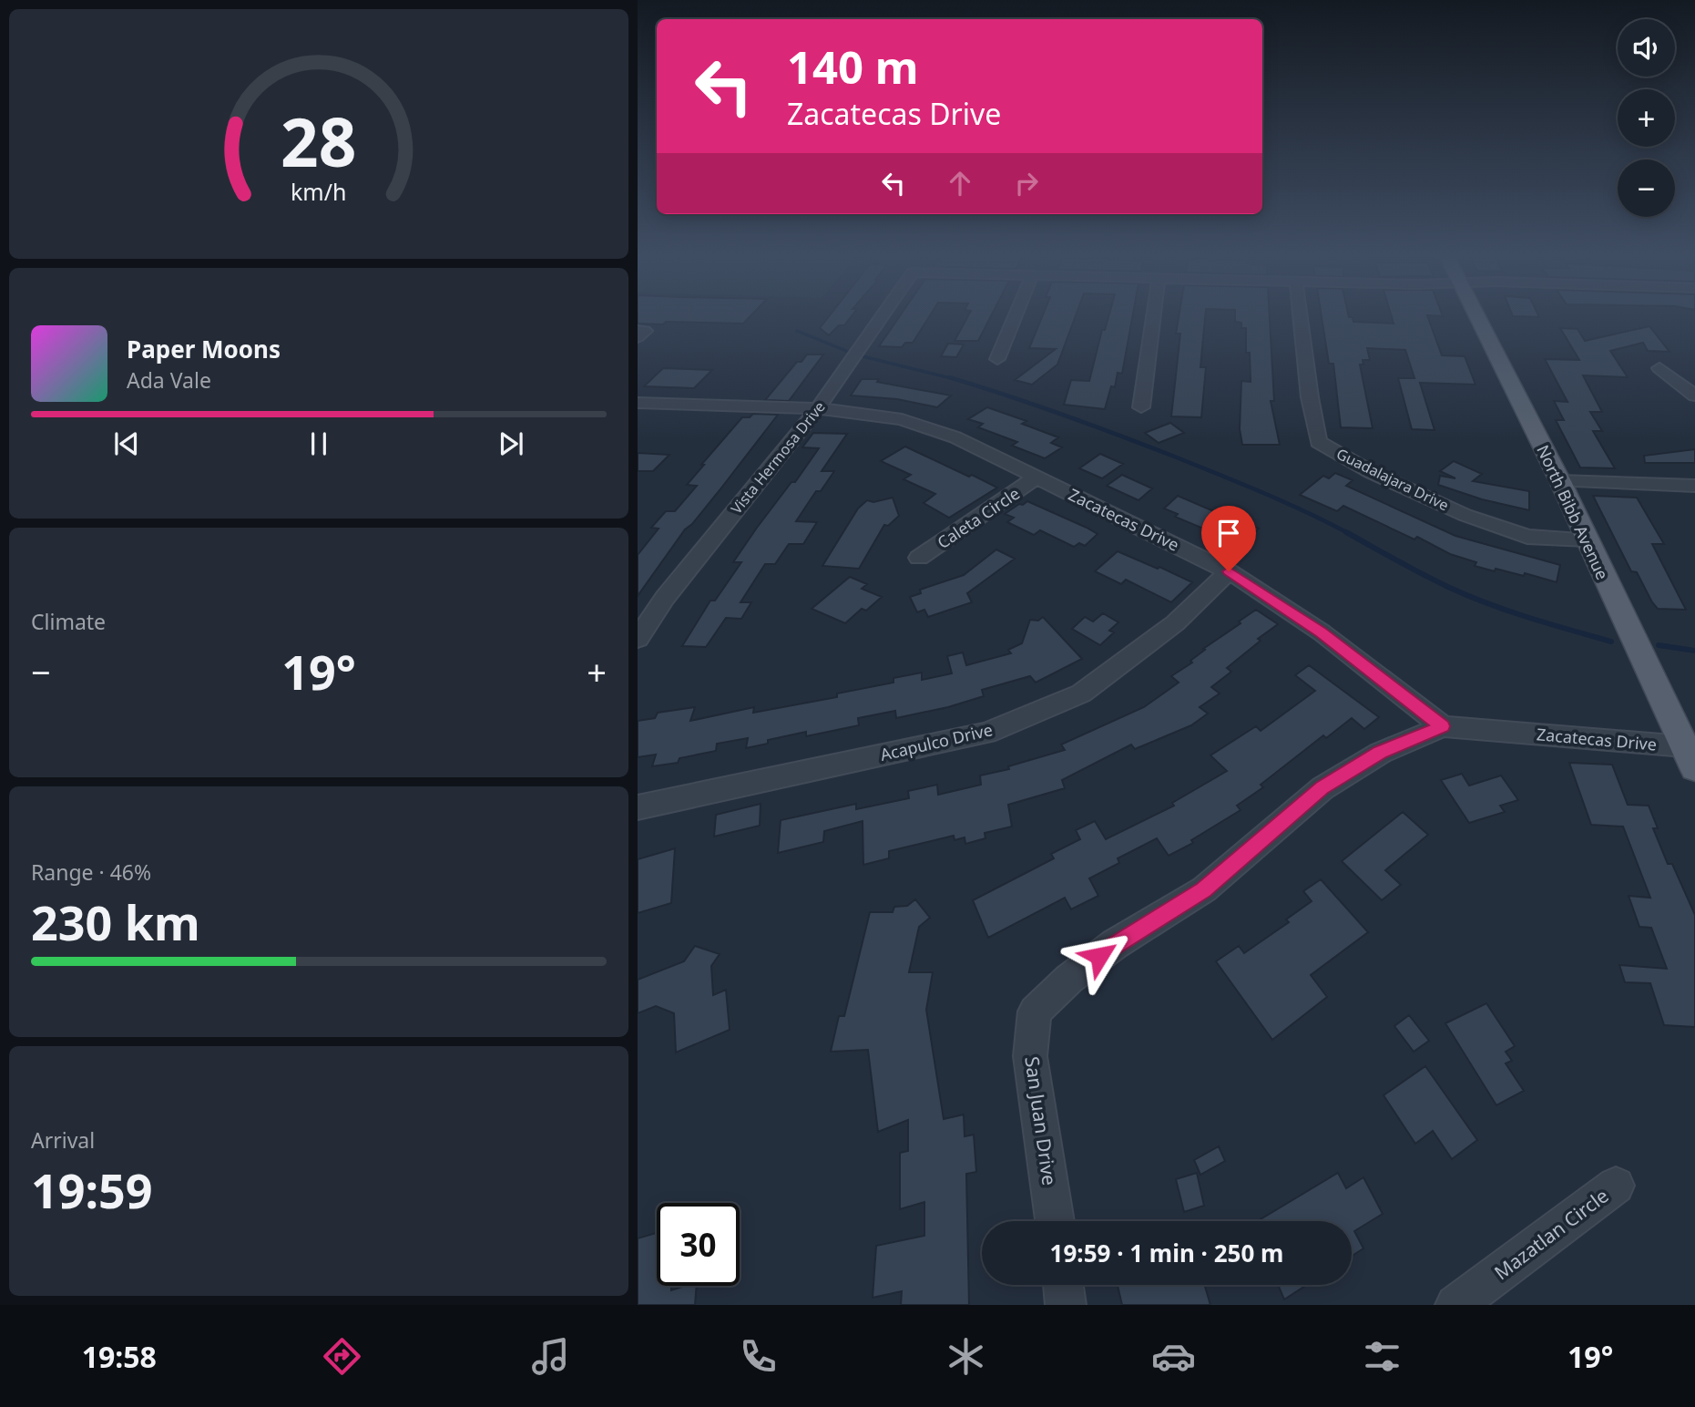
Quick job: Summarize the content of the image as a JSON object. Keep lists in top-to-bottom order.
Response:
{
  "streets": {
    "main road": ["North Bibb Avenue"],
    "street": [
      "Vista Hermosa Drive",
      "Guadalajara Drive",
      "Caleta Circle",
      "Zacatecas Drive",
      "Acapulco Drive",
      "San Juan Drive",
      "Mazatlan Circle"
    ]
  },
  "crossings": [
    ["Vista Hermosa Drive", "Zacatecas Drive"],
    ["Guadalajara Drive", "North Bibb Avenue"],
    ["North Bibb Avenue", "Zacatecas Drive"],
    ["Caleta Circle", "Zacatecas Drive"],
    ["Zacatecas Drive", "Acapulco Drive"],
    ["Zacatecas Drive", "San Juan Drive"]
  ],
  "page": {
    "map_buttons": ["+", "−"],
    "turn": ["140 m", "Zacatecas Drive"],
    "song": ["Paper Moons", "Ada Vale"],
    "tile": [
      "Climate",
      ["Range · 46%", "230 km"],
      ["Arrival", "19:59"]
    ],
    "heat": ["−", "19°", "+"],
    "limit": "30",
    "trip": "19:59 · 1 min · 250 m",
    "tabs": ["19:58", "19°"],
    "gauge": ["28", "km/h"]
  }
}
